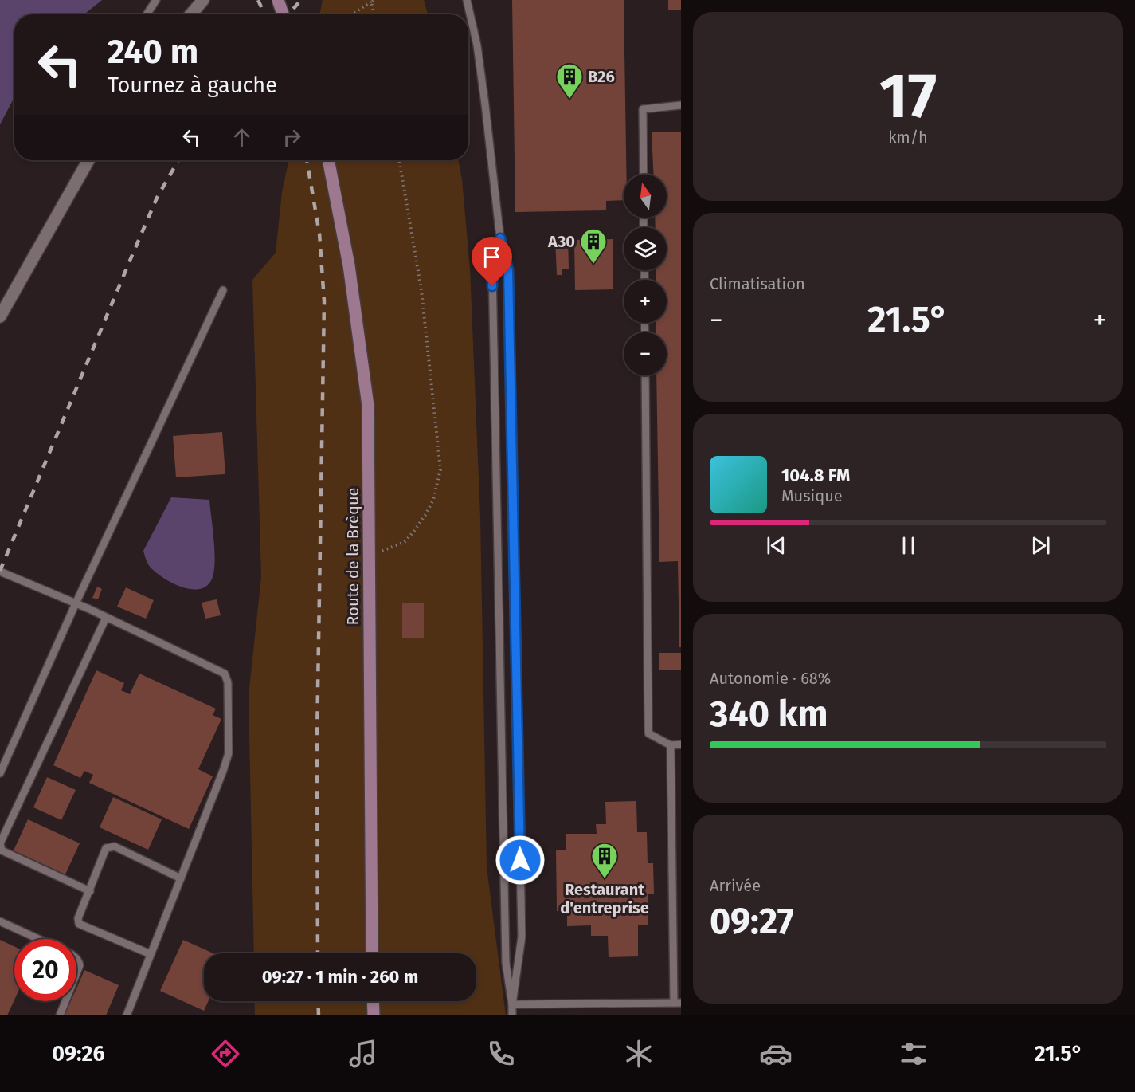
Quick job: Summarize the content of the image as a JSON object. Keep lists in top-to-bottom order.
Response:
{
  "streets": {
    "main road": ["Route de la Brèque"]
  },
  "places": {
    "building": ["B26", "A30", "Restaurant d'entreprise"]
  },
  "north": "top",
  "page": {
    "tile": [
      ["17", "km/h"],
      "Climatisation",
      ["Autonomie · 68%", "340 km"],
      ["Arrivée", "09:27"]
    ],
    "turn": ["240 m", "Tournez à gauche"],
    "map_buttons": ["+", "−"],
    "heat": ["−", "21.5°", "+"],
    "song": ["104.8 FM", "Musique"],
    "limit": "20",
    "trip": "09:27 · 1 min · 260 m",
    "tabs": ["09:26", "21.5°"]
  }
}
